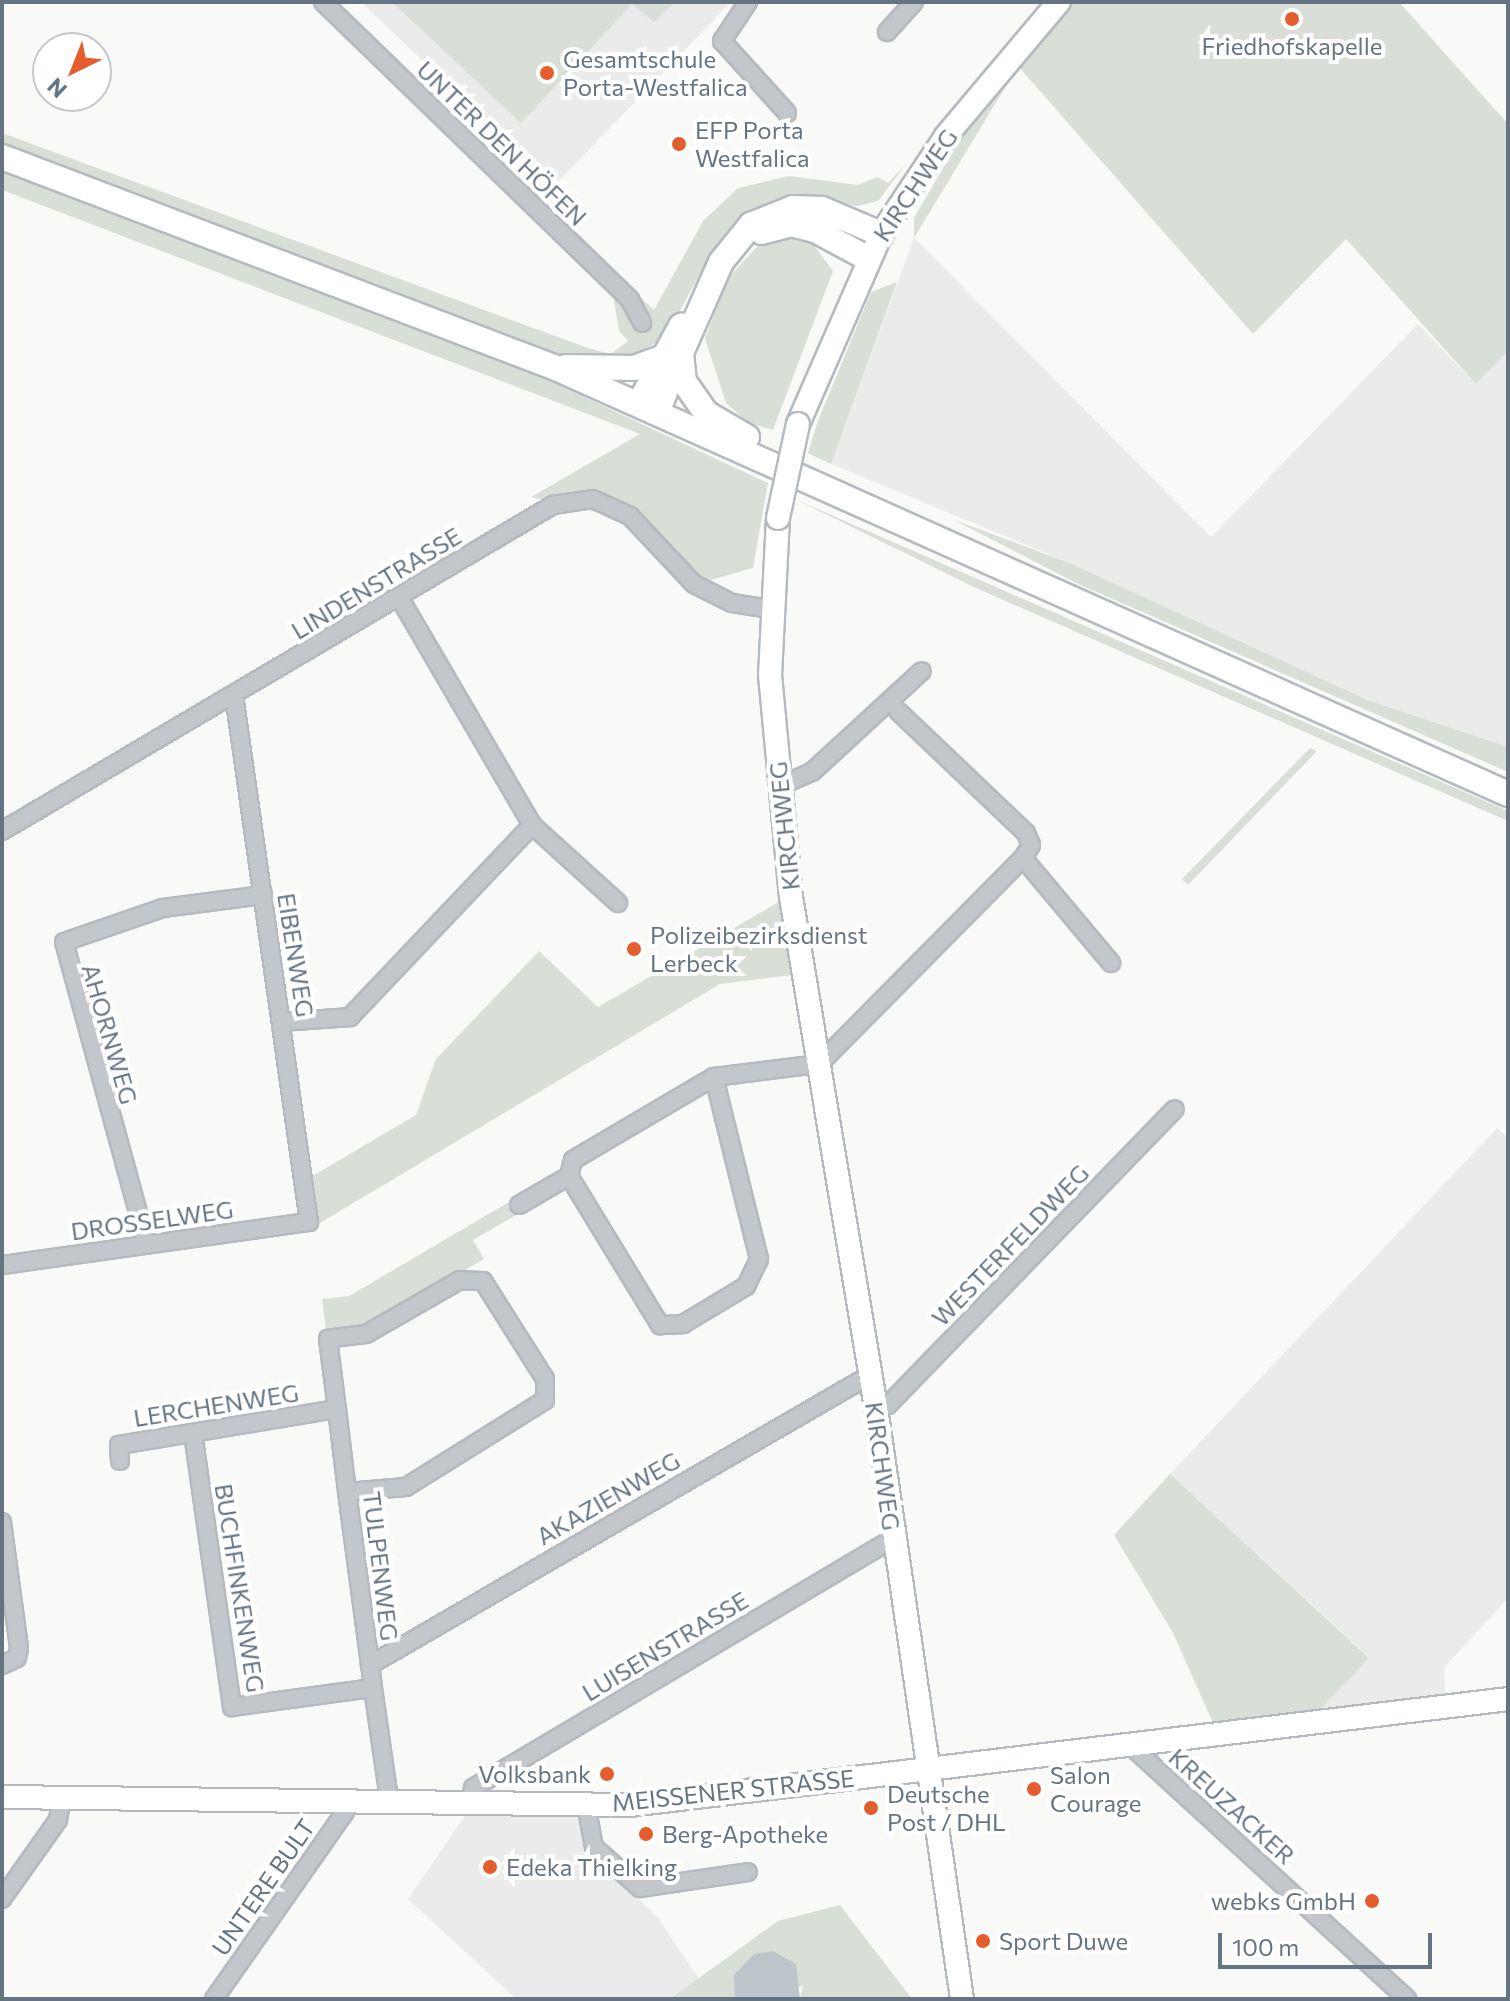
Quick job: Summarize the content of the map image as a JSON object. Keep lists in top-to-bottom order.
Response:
{
  "streets": {
    "street": [
      "UNTER DEN HÖFEN",
      "KIRCHWEG",
      "LINDENSTRASSE",
      "EIBENWEG",
      "AHORNWEG",
      "DROSSELWEG",
      "WESTERFELDWEG",
      "LERCHENWEG",
      "AKAZIENWEG",
      "TULPENWEG",
      "BUCHFINKENWEG",
      "LUISENSTRASSE",
      "MEISSENER STRASSE",
      "KREUZACKER",
      "UNTERE BULT"
    ]
  },
  "crossings": [
    ["KIRCHWEG", "LINDENSTRASSE"],
    ["KIRCHWEG", "WESTERFELDWEG"],
    ["KIRCHWEG", "AKAZIENWEG"],
    ["KIRCHWEG", "LUISENSTRASSE"],
    ["KIRCHWEG", "MEISSENER STRASSE"],
    ["LINDENSTRASSE", "EIBENWEG"],
    ["EIBENWEG", "AHORNWEG"],
    ["EIBENWEG", "DROSSELWEG"],
    ["AHORNWEG", "DROSSELWEG"],
    ["LERCHENWEG", "TULPENWEG"],
    ["LERCHENWEG", "BUCHFINKENWEG"],
    ["AKAZIENWEG", "TULPENWEG"],
    ["TULPENWEG", "BUCHFINKENWEG"],
    ["TULPENWEG", "MEISSENER STRASSE"],
    ["LUISENSTRASSE", "MEISSENER STRASSE"],
    ["MEISSENER STRASSE", "KREUZACKER"],
    ["MEISSENER STRASSE", "UNTERE BULT"]
  ],
  "places": [
    "Friedhofskapelle",
    "Gesamtschule Porta-Westfalica",
    "EFP Porta Westfalica",
    "Polizeibezirksdienst Lerbeck",
    "Volksbank",
    "Salon Courage",
    "Deutsche Post / DHL",
    "Berg-Apotheke",
    "Edeka Thielking",
    "webks GmbH",
    "Sport Duwe"
  ],
  "scale_bar": "100 m",
  "north": "bottom left"
}
